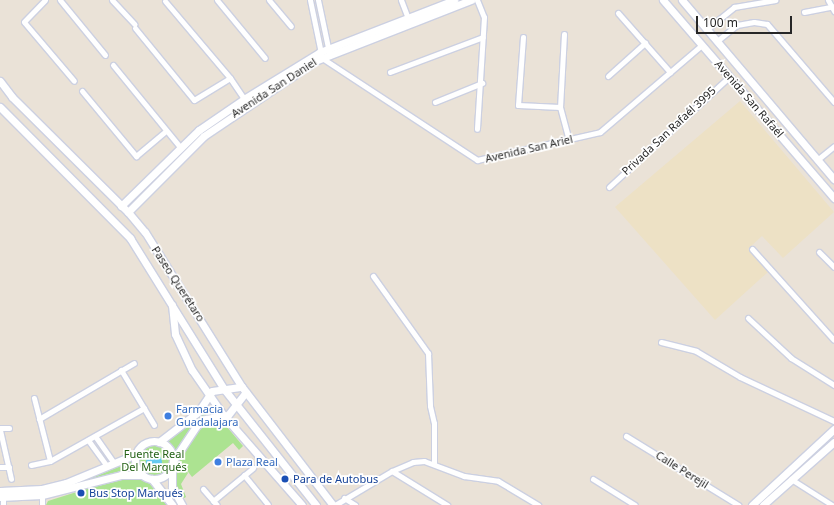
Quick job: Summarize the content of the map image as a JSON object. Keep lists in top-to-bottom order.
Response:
{
  "streets": {
    "street": [
      "Avenida San Daniel",
      "Avenida San Rafaél",
      "Privada San Rafaél 3995",
      "Avenida San Ariel",
      "Paseo Querétaro",
      "Calle Perejil"
    ]
  },
  "crossings": [
    ["Avenida San Daniel", "Avenida San Ariel"],
    ["Avenida San Daniel", "Paseo Querétaro"],
    ["Avenida San Rafaél", "Privada San Rafaél 3995"],
    ["Avenida San Rafaél", "Avenida San Ariel"]
  ],
  "parks": ["Fuente Real Del Marqués"],
  "places": [
    "Farmacia Guadalajara",
    "Plaza Real",
    "Para de Autobus",
    "Bus Stop Marqués"
  ],
  "scale_bar": "100 m"
}
